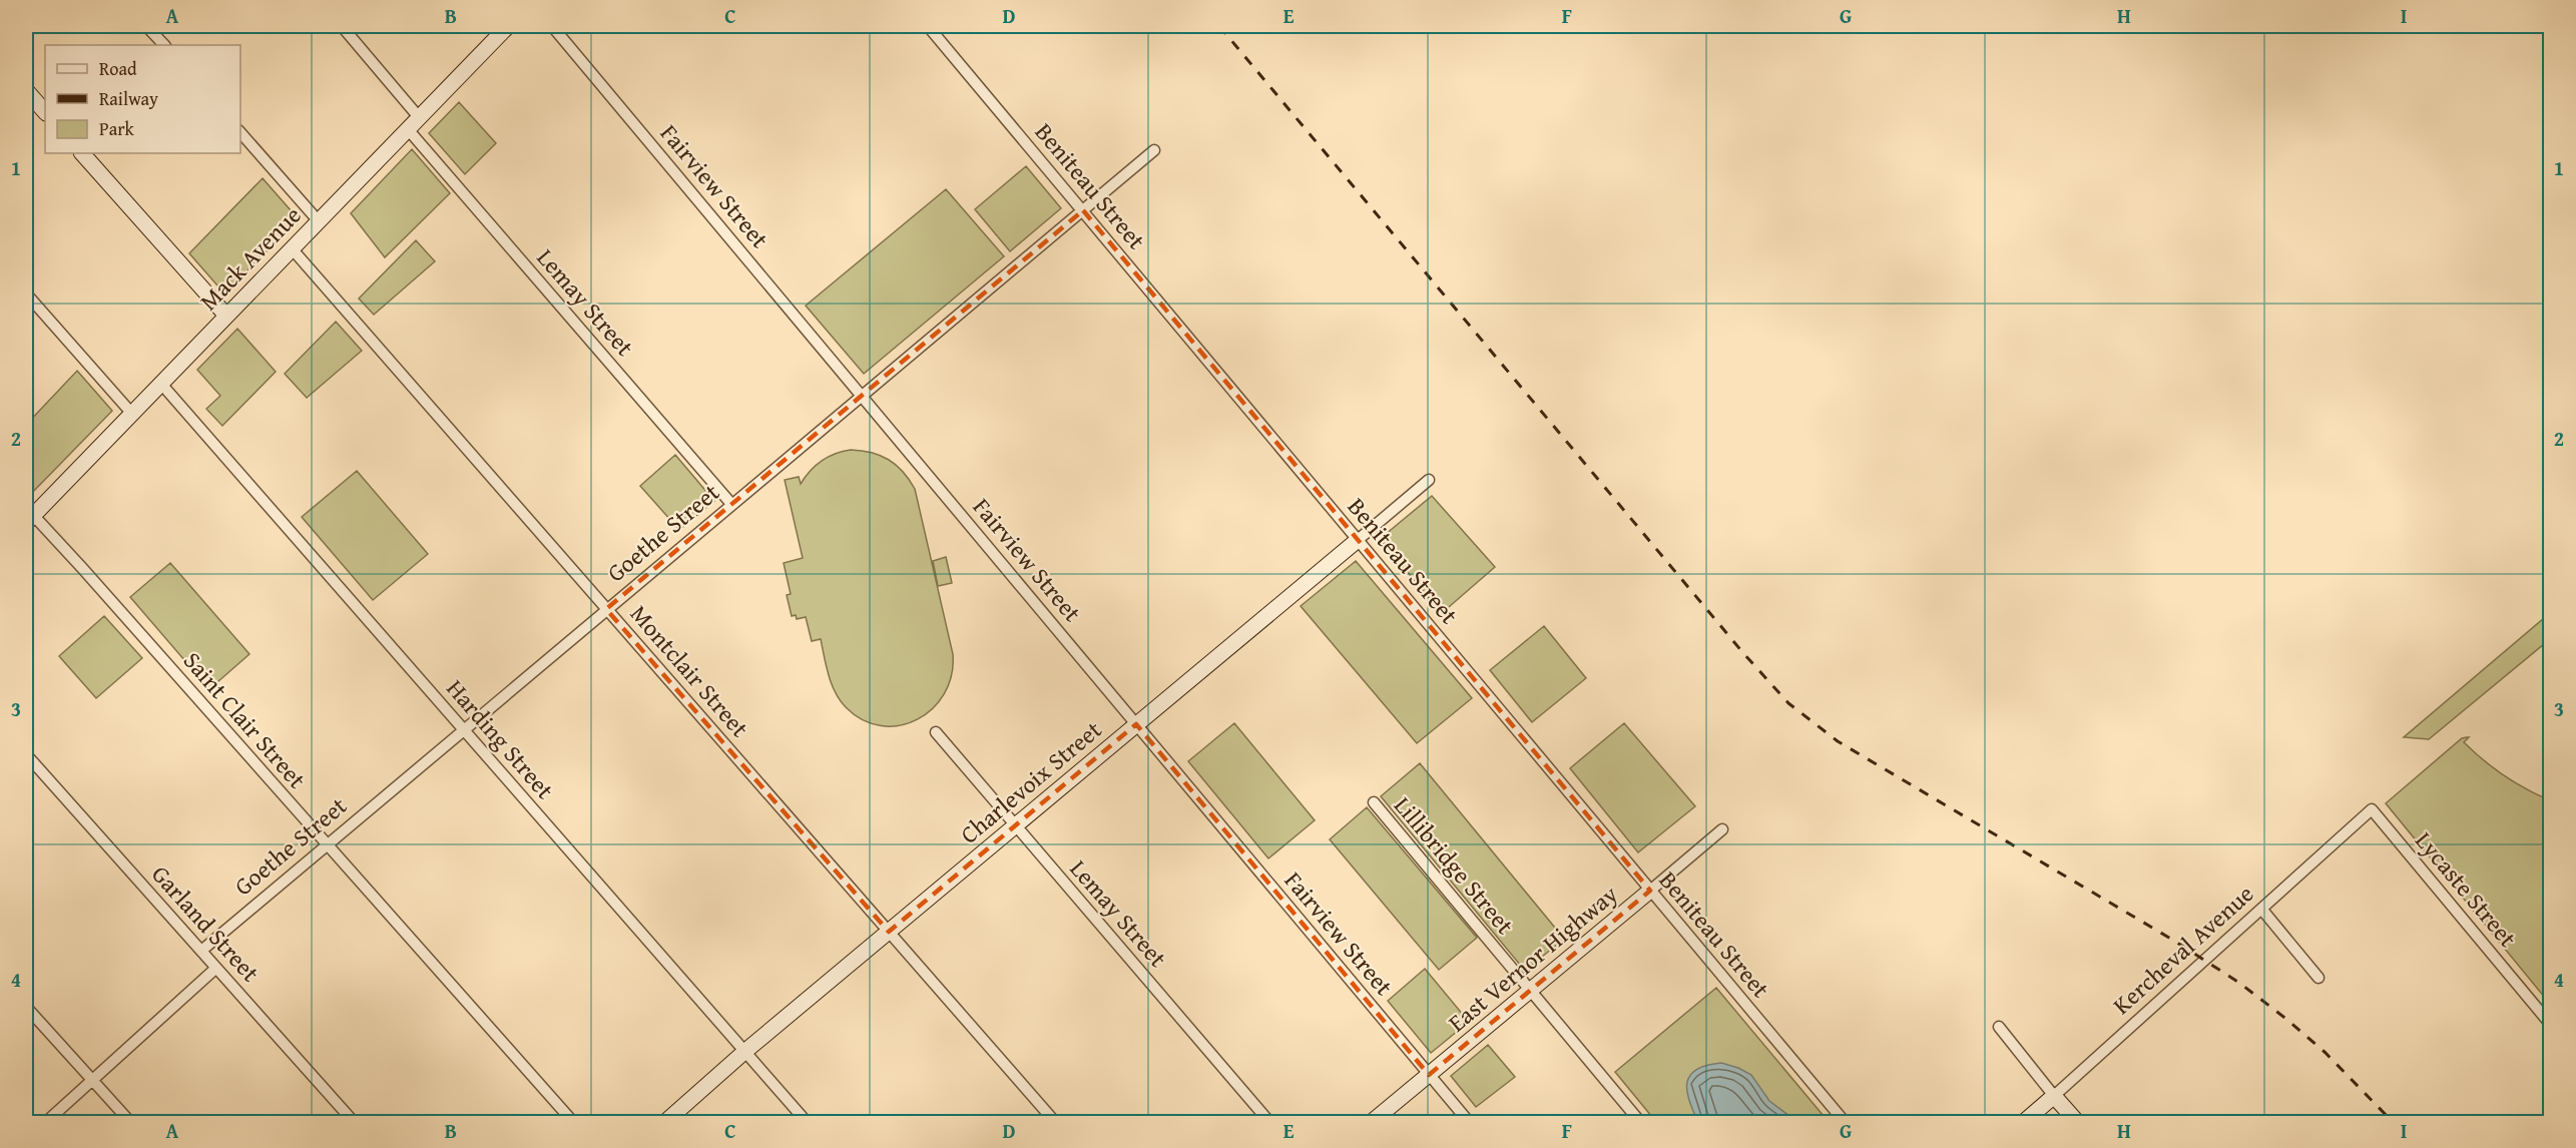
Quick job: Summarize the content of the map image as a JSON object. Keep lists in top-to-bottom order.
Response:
{
  "streets": {
    "street": [
      "Fairview Street",
      "Beniteau Street",
      "Mack Avenue",
      "Lemay Street",
      "Goethe Street",
      "Montclair Street",
      "Saint Clair Street",
      "Harding Street",
      "Charlevoix Street",
      "Lillibridge Street",
      "Lycaste Street",
      "Garland Street",
      "Kercheval Avenue",
      "East Vernor Highway"
    ]
  },
  "crossings": [
    ["Fairview Street", "Goethe Street"],
    ["Fairview Street", "Charlevoix Street"],
    ["Fairview Street", "East Vernor Highway"],
    ["Beniteau Street", "Goethe Street"],
    ["Beniteau Street", "Charlevoix Street"],
    ["Beniteau Street", "East Vernor Highway"],
    ["Mack Avenue", "Lemay Street"],
    ["Mack Avenue", "Montclair Street"],
    ["Mack Avenue", "Saint Clair Street"],
    ["Mack Avenue", "Harding Street"],
    ["Lemay Street", "Goethe Street"],
    ["Lemay Street", "Charlevoix Street"],
    ["Goethe Street", "Montclair Street"],
    ["Goethe Street", "Saint Clair Street"],
    ["Goethe Street", "Harding Street"],
    ["Goethe Street", "Garland Street"],
    ["Montclair Street", "Charlevoix Street"],
    ["Harding Street", "Charlevoix Street"],
    ["Lillibridge Street", "East Vernor Highway"],
    ["Lycaste Street", "Kercheval Avenue"]
  ],
  "legend": ["Road", "Railway", "Park"],
  "grid": {
    "columns": [
      "A",
      "B",
      "C",
      "D",
      "E",
      "F",
      "G",
      "H",
      "I"
    ],
    "rows": [
      "1",
      "2",
      "3",
      "4"
    ]
  }
}
